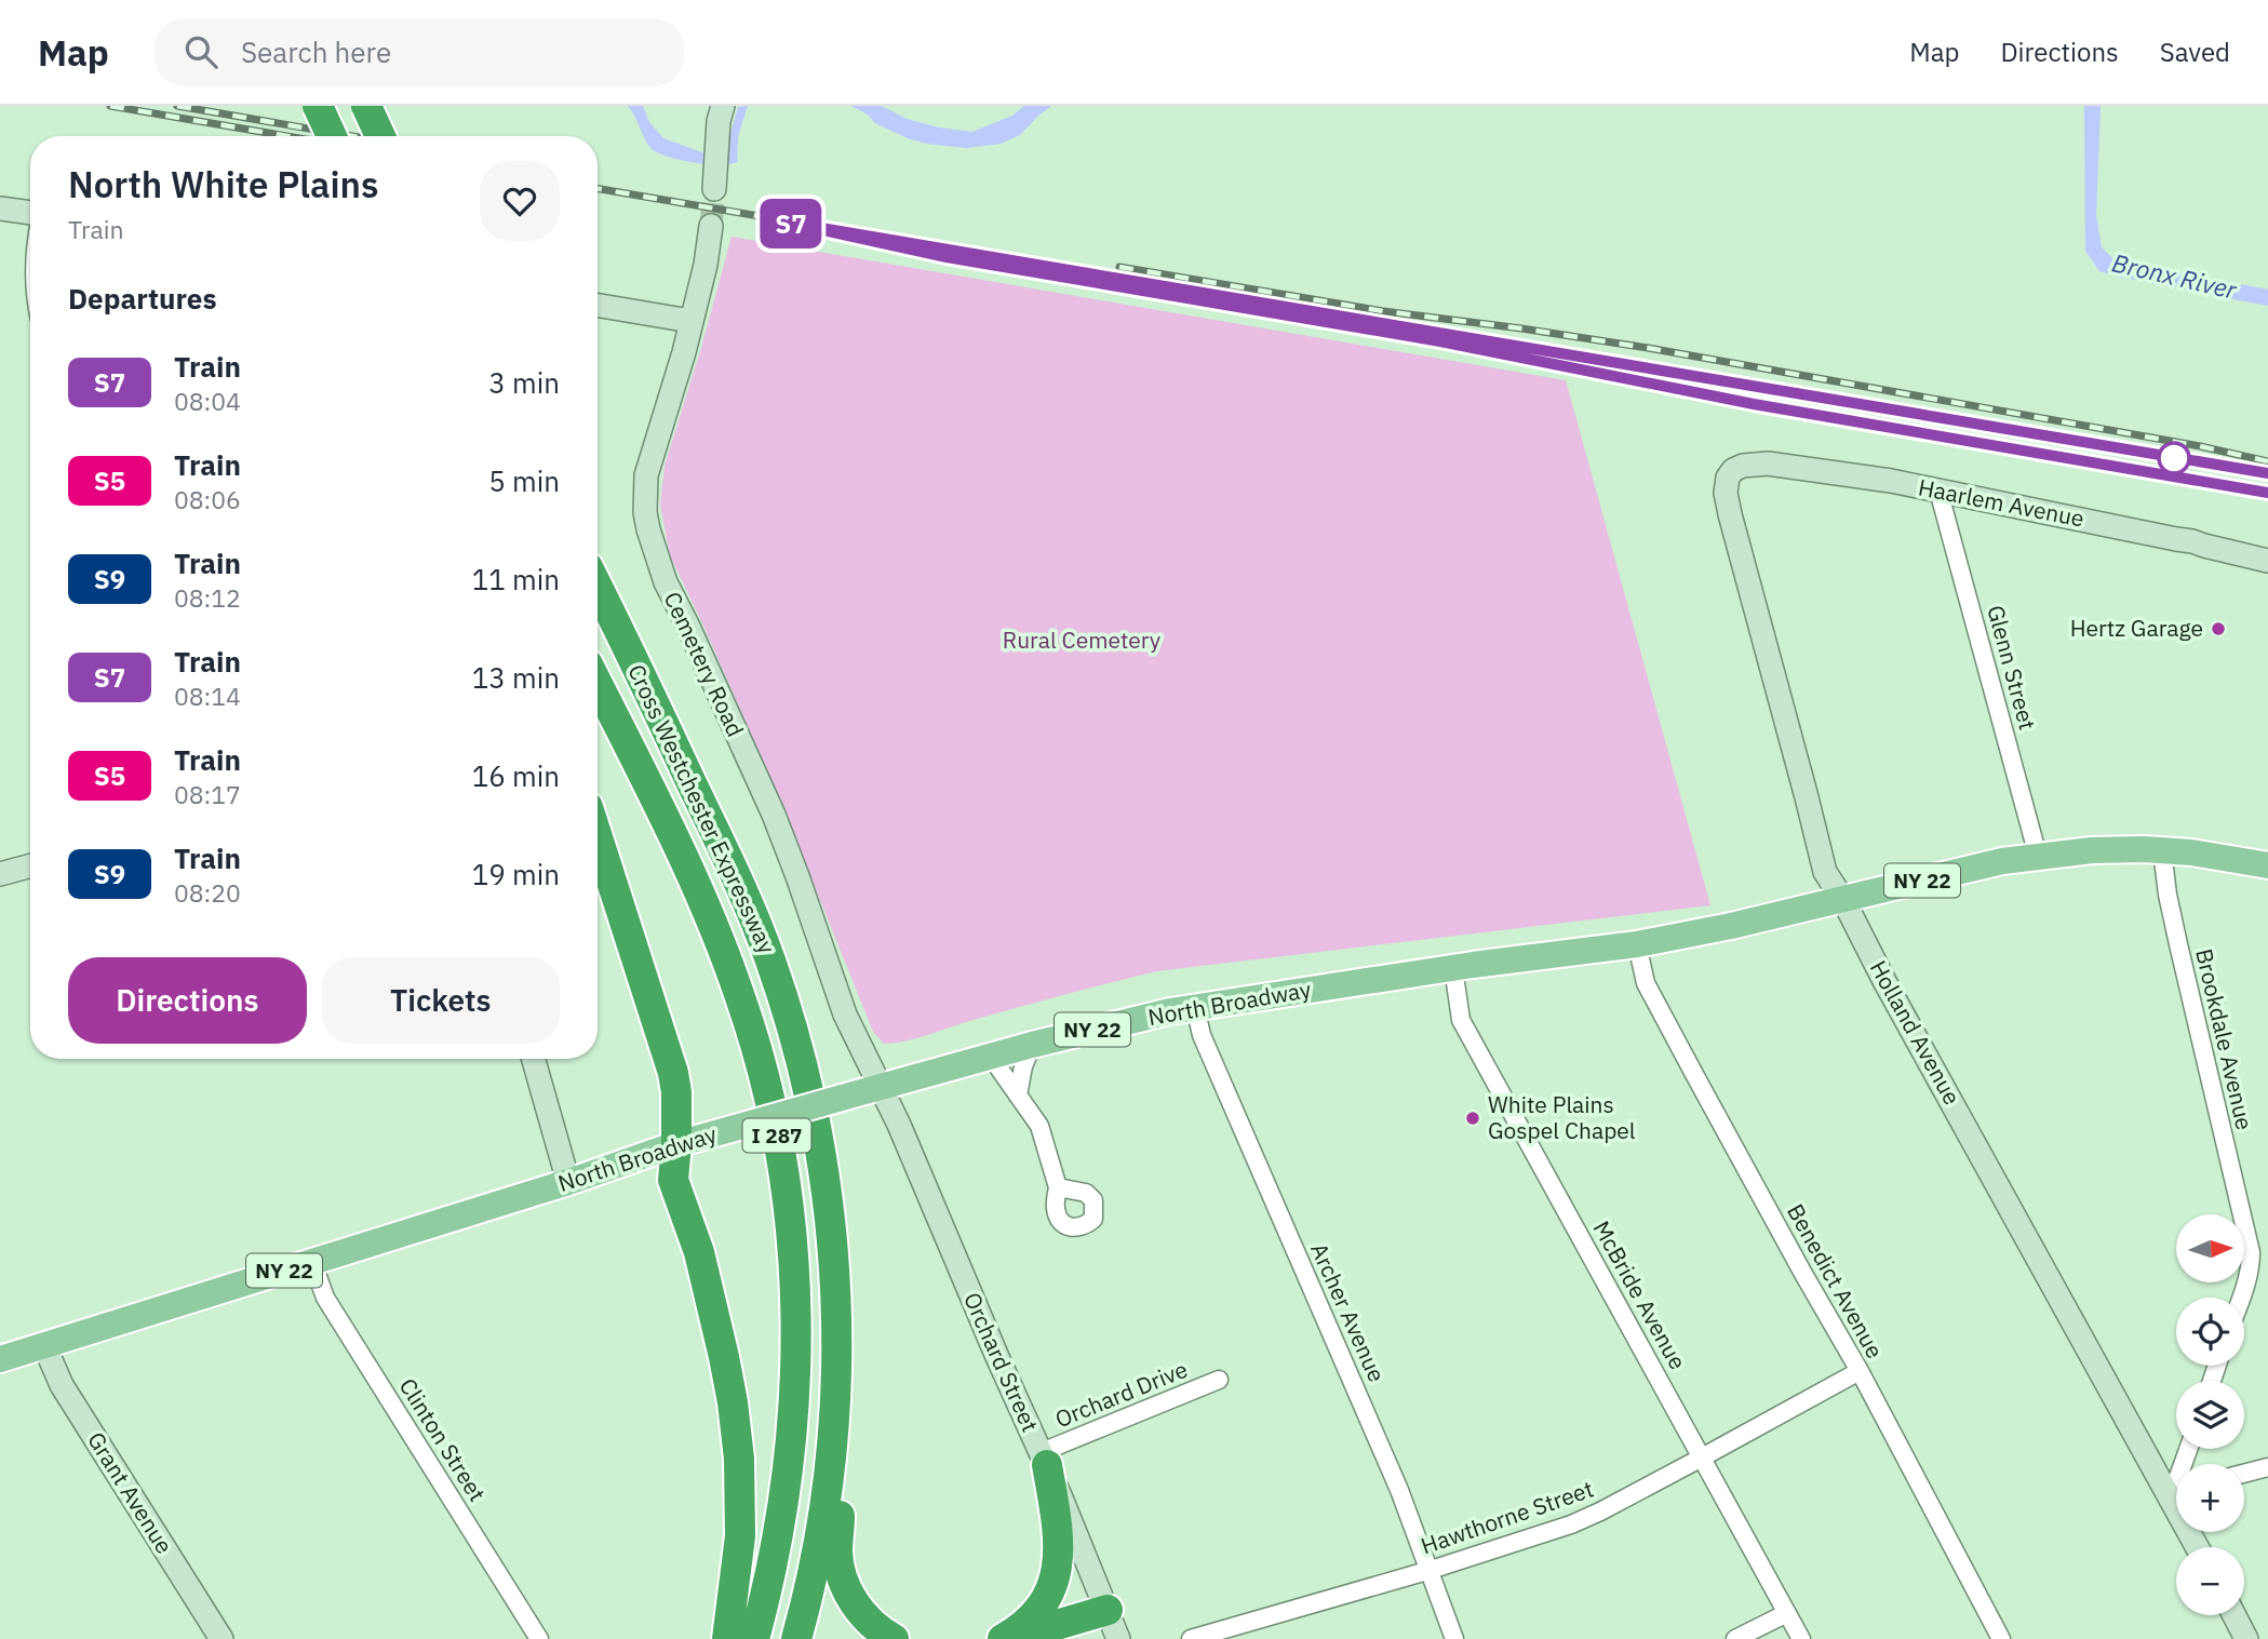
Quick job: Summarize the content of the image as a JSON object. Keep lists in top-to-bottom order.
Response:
{
  "streets": {
    "highway": ["Cross Westchester Expressway", "I 287"],
    "main road": ["NY 22", "North Broadway"],
    "street": [
      "Haarlem Avenue",
      "Cemetery Road",
      "Glenn Street",
      "Holland Avenue",
      "Brookdale Avenue",
      "Benedict Avenue",
      "McBride Avenue",
      "Archer Avenue",
      "Orchard Street",
      "Orchard Drive",
      "Clinton Street",
      "Grant Avenue",
      "Hawthorne Street"
    ]
  },
  "crossings": [
    ["Haarlem Avenue", "Glenn Street"],
    ["Haarlem Avenue", "Holland Avenue"],
    ["Cemetery Road", "North Broadway"],
    ["Cemetery Road", "Orchard Street"],
    ["Glenn Street", "North Broadway"],
    ["North Broadway", "Holland Avenue"],
    ["North Broadway", "Brookdale Avenue"],
    ["North Broadway", "Benedict Avenue"],
    ["North Broadway", "McBride Avenue"],
    ["North Broadway", "Archer Avenue"],
    ["North Broadway", "Orchard Street"],
    ["North Broadway", "Clinton Street"],
    ["North Broadway", "Grant Avenue"],
    ["Benedict Avenue", "Hawthorne Street"],
    ["McBride Avenue", "Hawthorne Street"],
    ["Archer Avenue", "Hawthorne Street"],
    ["Orchard Street", "Orchard Drive"]
  ],
  "water": ["Bronx River"],
  "parks": ["Rural Cemetery"],
  "places": ["Hertz Garage", "White Plains Gospel Chapel"],
  "north": "right",
  "page": {
    "header": "Map",
    "search": "Search here",
    "nav": ["Map", "Directions", "Saved"],
    "on_map": "S7",
    "heading": [
      ["North White Plains", "Train"],
      "Departures"
    ],
    "list": [
      {
        "mark": "S7",
        "name": "Train",
        "note": "08:04",
        "value": "3 min"
      },
      {
        "mark": "S5",
        "name": "Train",
        "note": "08:06",
        "value": "5 min"
      },
      {
        "mark": "S9",
        "name": "Train",
        "note": "08:12",
        "value": "11 min"
      },
      {
        "mark": "S7",
        "name": "Train",
        "note": "08:14",
        "value": "13 min"
      },
      {
        "mark": "S5",
        "name": "Train",
        "note": "08:17",
        "value": "16 min"
      },
      {
        "mark": "S9",
        "name": "Train",
        "note": "08:20",
        "value": "19 min"
      }
    ],
    "buttons": ["Directions", "Tickets"],
    "map_buttons": ["+", "−"]
  }
}
